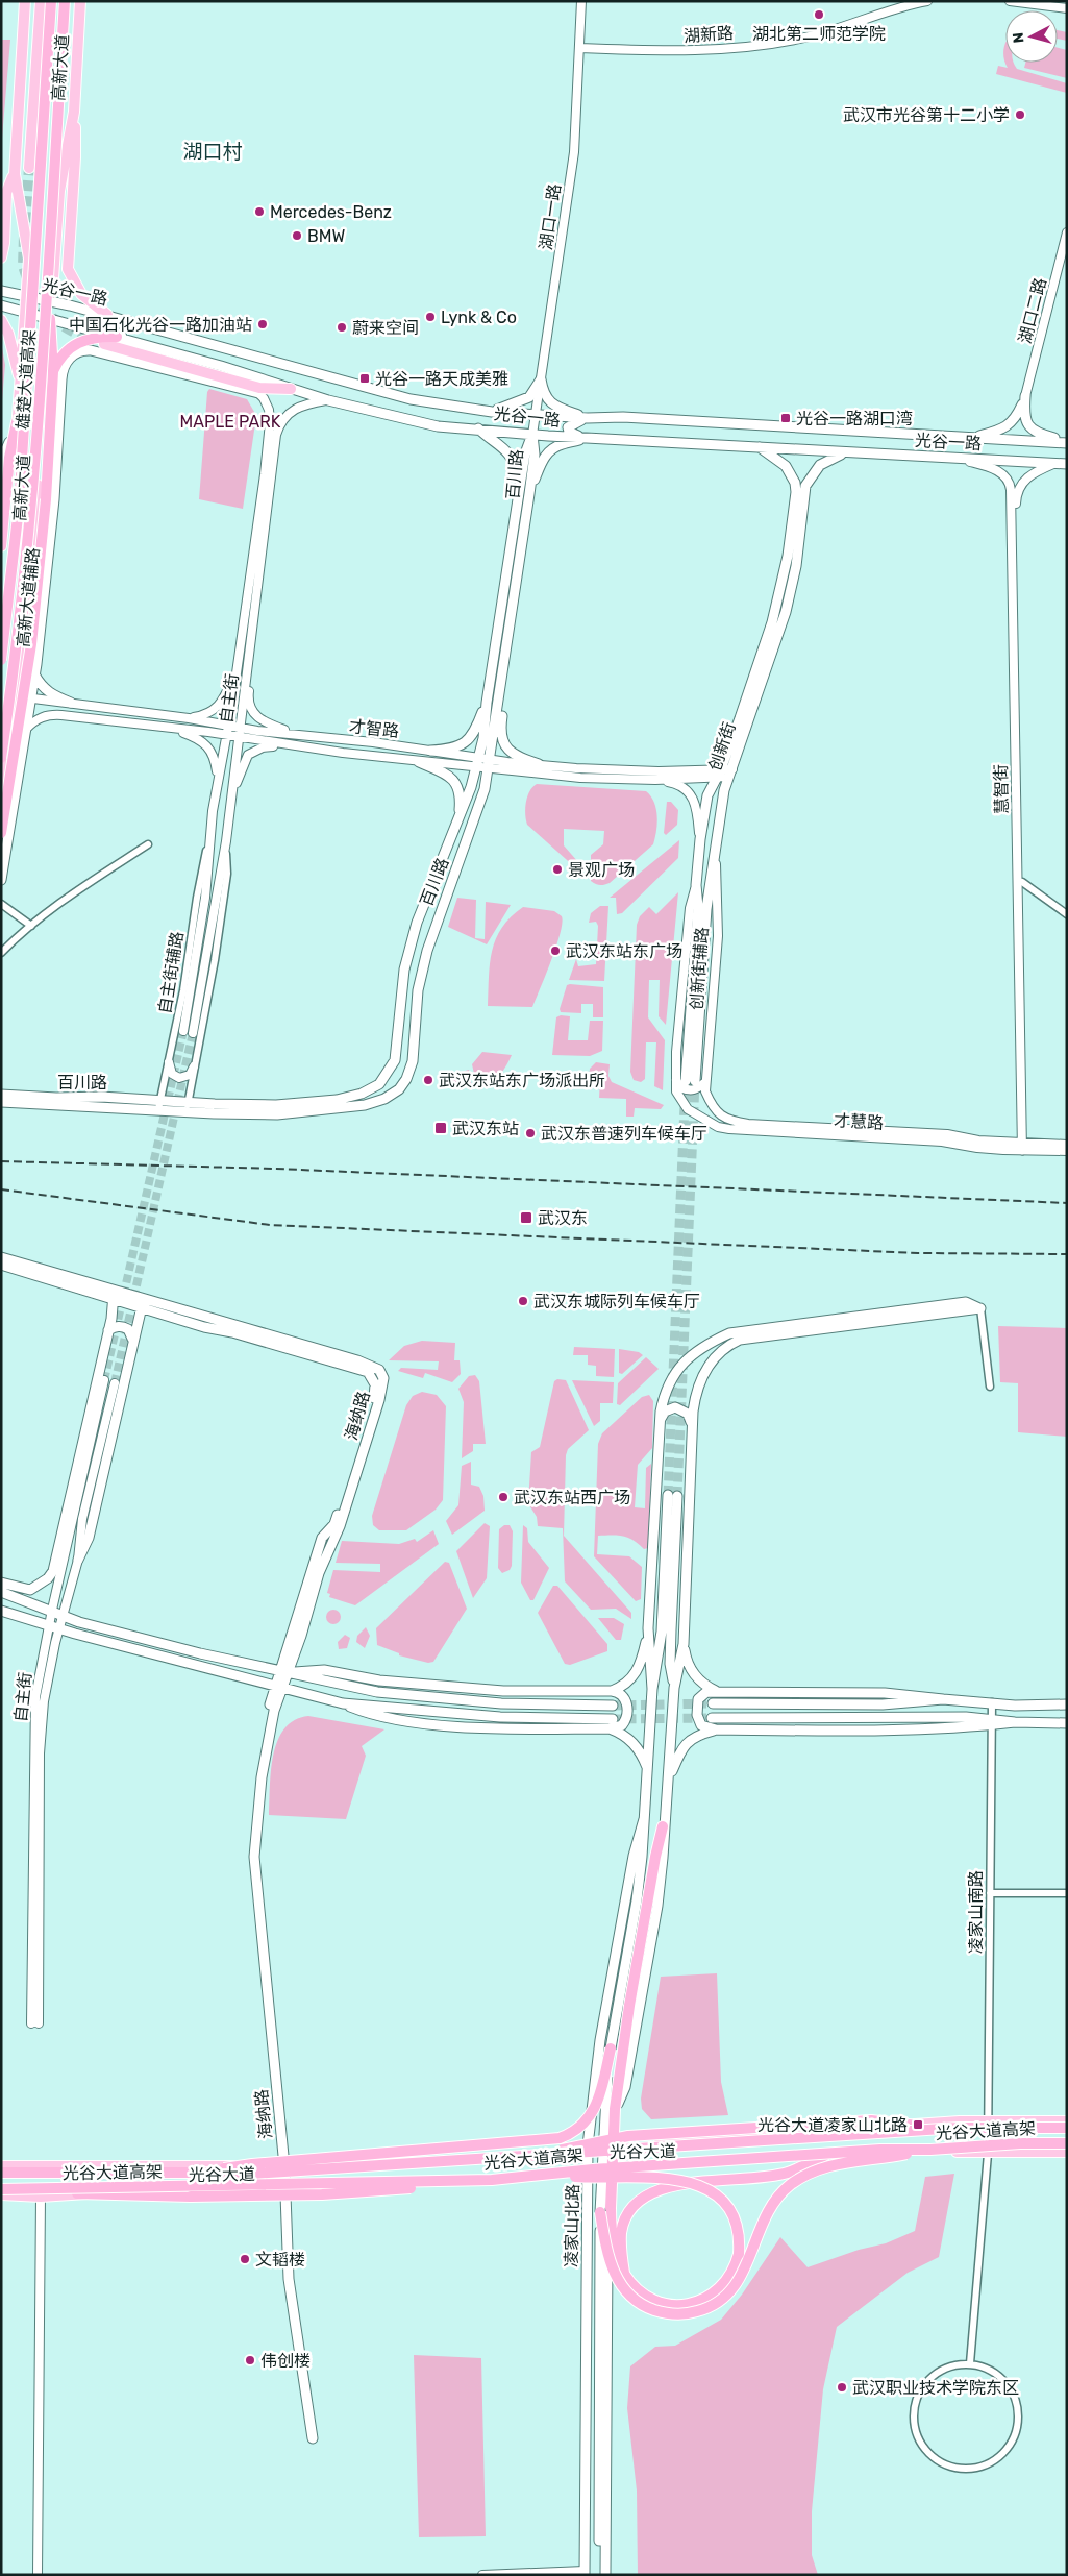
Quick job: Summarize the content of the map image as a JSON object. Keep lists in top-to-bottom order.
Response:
{
  "streets": {
    "highway": ["雄楚大道高架", "光谷大道高架"],
    "main road": [
      "高新大道",
      "光谷一路",
      "百川路",
      "高新大道辅路",
      "创新街",
      "海纳路",
      "光谷大道",
      "凌家山北路"
    ],
    "street": [
      "湖新路",
      "湖口一路",
      "湖口二路",
      "自主街",
      "才智路",
      "慧智街",
      "创新街辅路",
      "自主街辅路",
      "才慧路",
      "凌家山南路"
    ]
  },
  "crossings": [
    ["湖新路", "湖口一路"],
    ["高新大道", "光谷一路"],
    ["高新大道", "才智路"],
    ["湖口一路", "光谷一路"],
    ["湖口一路", "百川路"],
    ["光谷一路", "百川路"],
    ["光谷一路", "自主街"],
    ["光谷一路", "创新街"],
    ["光谷一路", "慧智街"],
    ["百川路", "才智路"],
    ["百川路", "自主街辅路"],
    ["高新大道辅路", "自主街"],
    ["高新大道辅路", "才智路"],
    ["自主街", "才智路"],
    ["自主街", "自主街辅路"],
    ["才智路", "创新街"],
    ["创新街", "创新街辅路"],
    ["慧智街", "才慧路"],
    ["创新街辅路", "才慧路"],
    ["海纳路", "光谷大道"],
    ["凌家山南路", "光谷大道"],
    ["光谷大道高架", "光谷大道"],
    ["光谷大道", "凌家山北路"]
  ],
  "districts": ["湖口村"],
  "parks": ["MAPLE PARK"],
  "places": {
    "other": [
      "湖北第二师范学院",
      "武汉市光谷第十二小学",
      "Mercedes-Benz",
      "BMW",
      "Lynk & Co",
      "中国石化光谷一路加油站",
      "蔚来空间",
      "景观广场",
      "武汉东站东广场",
      "武汉东站东广场派出所",
      "武汉东普速列车候车厅",
      "武汉东城际列车候车厅",
      "武汉东站西广场",
      "文韬楼",
      "伟创楼",
      "武汉职业技术学院东区"
    ],
    "transit": [
      "光谷一路天成美雅",
      "光谷一路湖口湾",
      "武汉东站",
      "武汉东",
      "光谷大道凌家山北路"
    ]
  },
  "north": "left"
}
